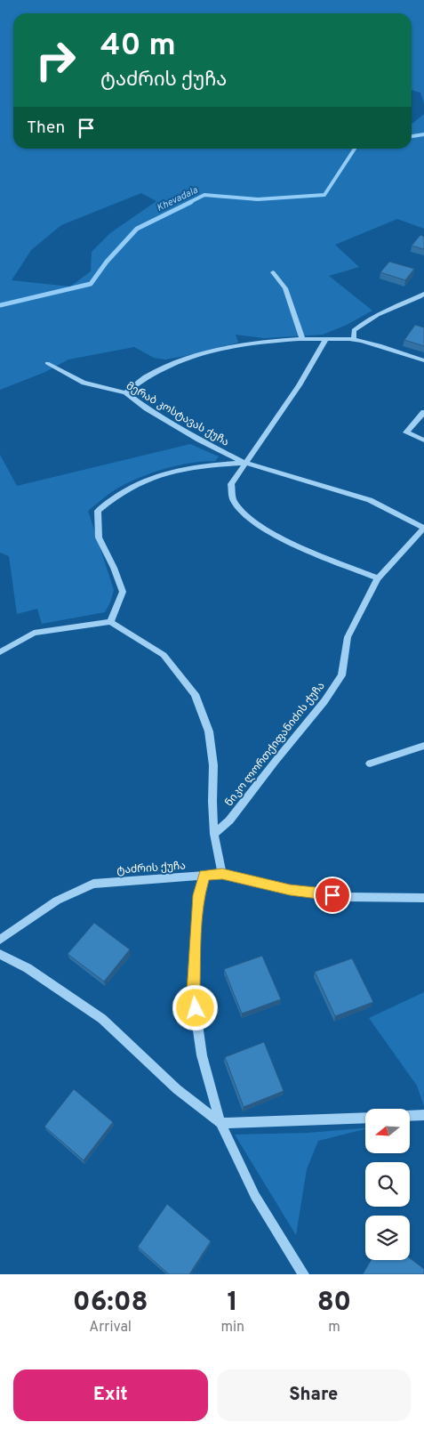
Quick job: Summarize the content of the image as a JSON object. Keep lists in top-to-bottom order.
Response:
{
  "streets": {
    "street": ["მერაბ კოსტავას ქუჩა", "ნიკო ლორთქიფანიძის ქუჩა", "ტაძრის ქუჩა"]
  },
  "crossings": [
    ["მერაბ კოსტავას ქუჩა", "ნიკო ლორთქიფანიძის ქუჩა"]
  ],
  "water": ["Khevadala"],
  "north": "left",
  "page": {
    "turn": ["40 m", "ტაძრის ქუჩა"],
    "then": "Then",
    "eta": [
      "06:08",
      "Arrival",
      "1",
      "min",
      "80",
      "m"
    ],
    "buttons": ["Exit", "Share"]
  }
}
